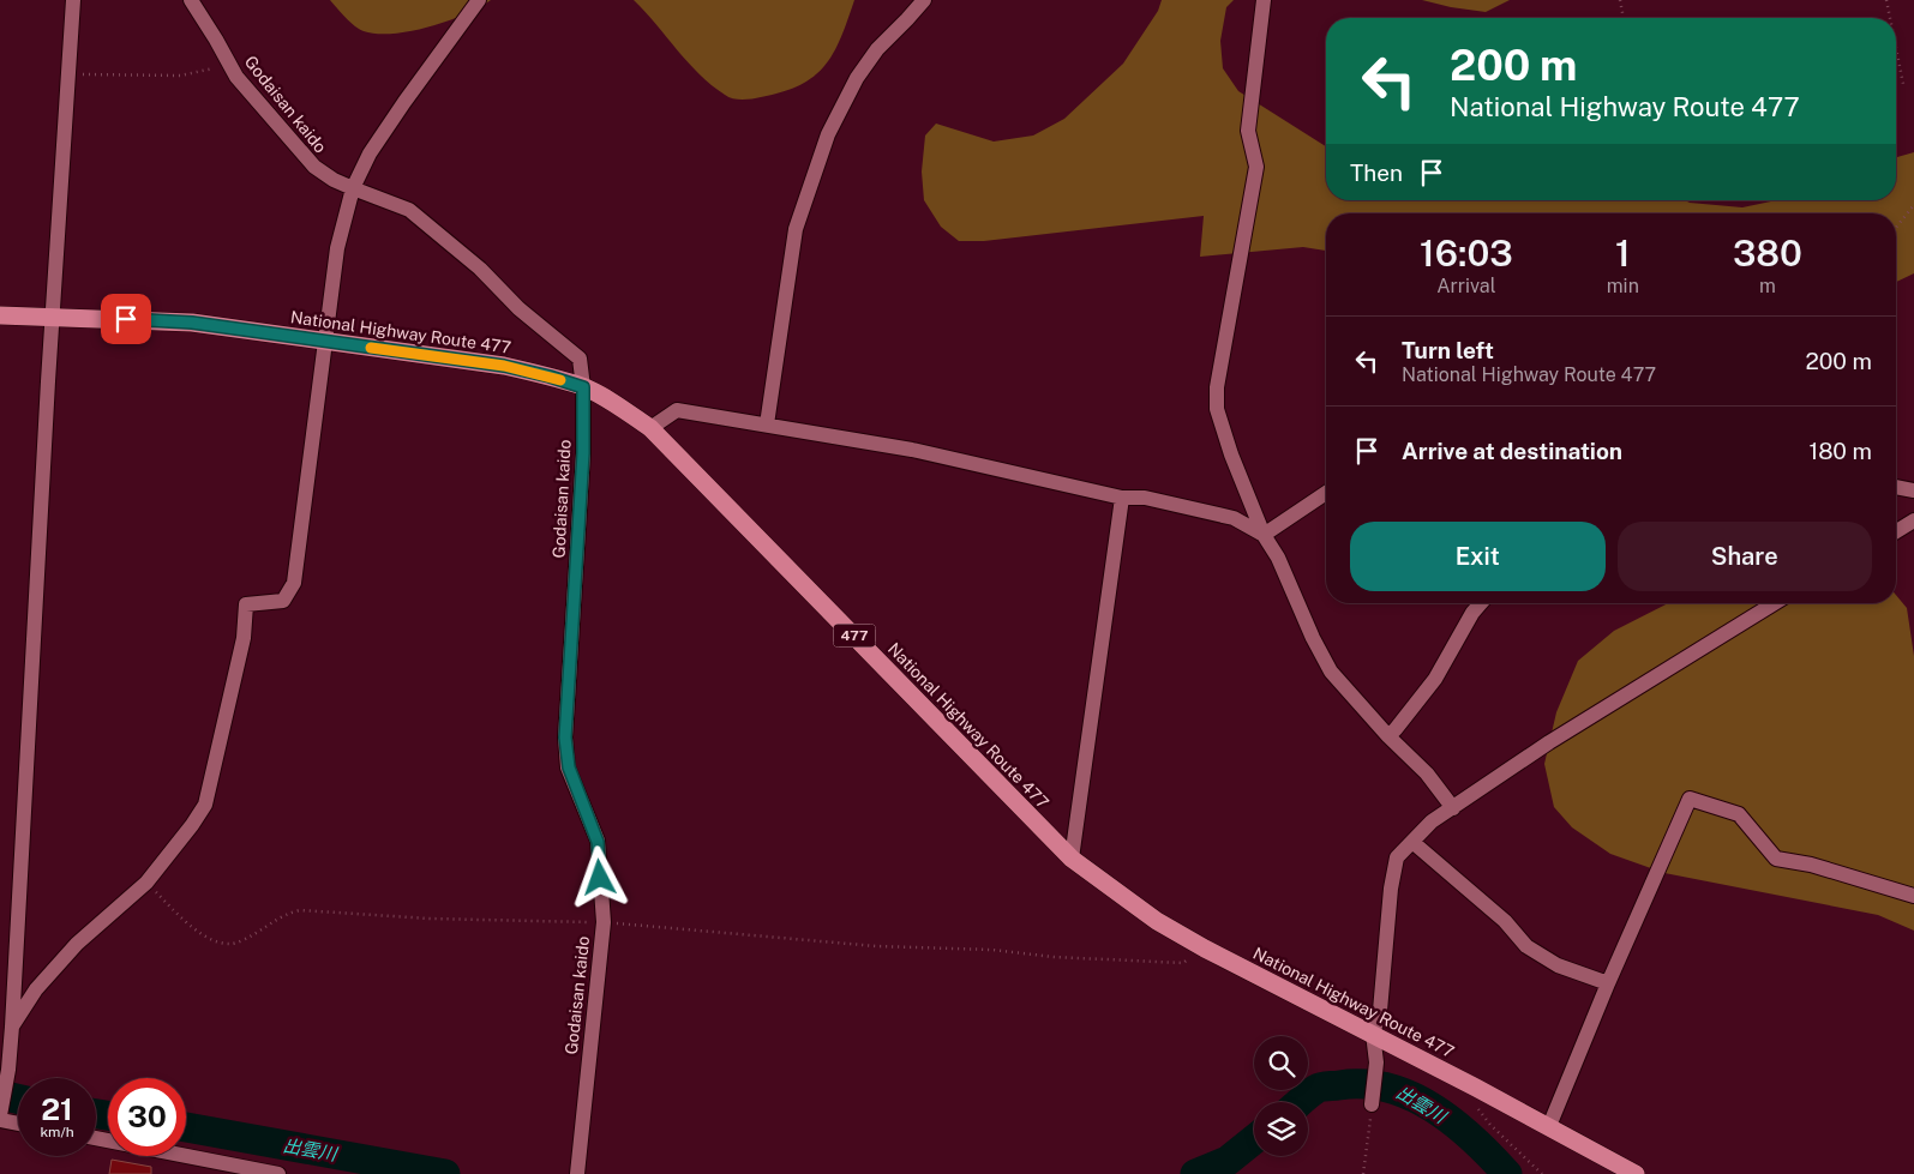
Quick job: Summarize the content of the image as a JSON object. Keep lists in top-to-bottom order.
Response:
{
  "streets": {
    "highway": ["National Highway Route 477", "477"],
    "street": ["Godaisan kaido"]
  },
  "crossings": [
    ["Godaisan kaido", "National Highway Route 477"]
  ],
  "water": ["出雲川"],
  "page": {
    "turn": ["200 m", "National Highway Route 477"],
    "then": "Then",
    "eta": [
      "16:03",
      "Arrival",
      "1",
      "min",
      "380",
      "m"
    ],
    "list": [
      {
        "name": "Turn left",
        "note": "National Highway Route 477",
        "value": "200 m"
      },
      {
        "name": "Arrive at destination",
        "value": "180 m"
      }
    ],
    "buttons": ["Exit", "Share"],
    "speed": "21 km/h",
    "limit": "30"
  }
}
